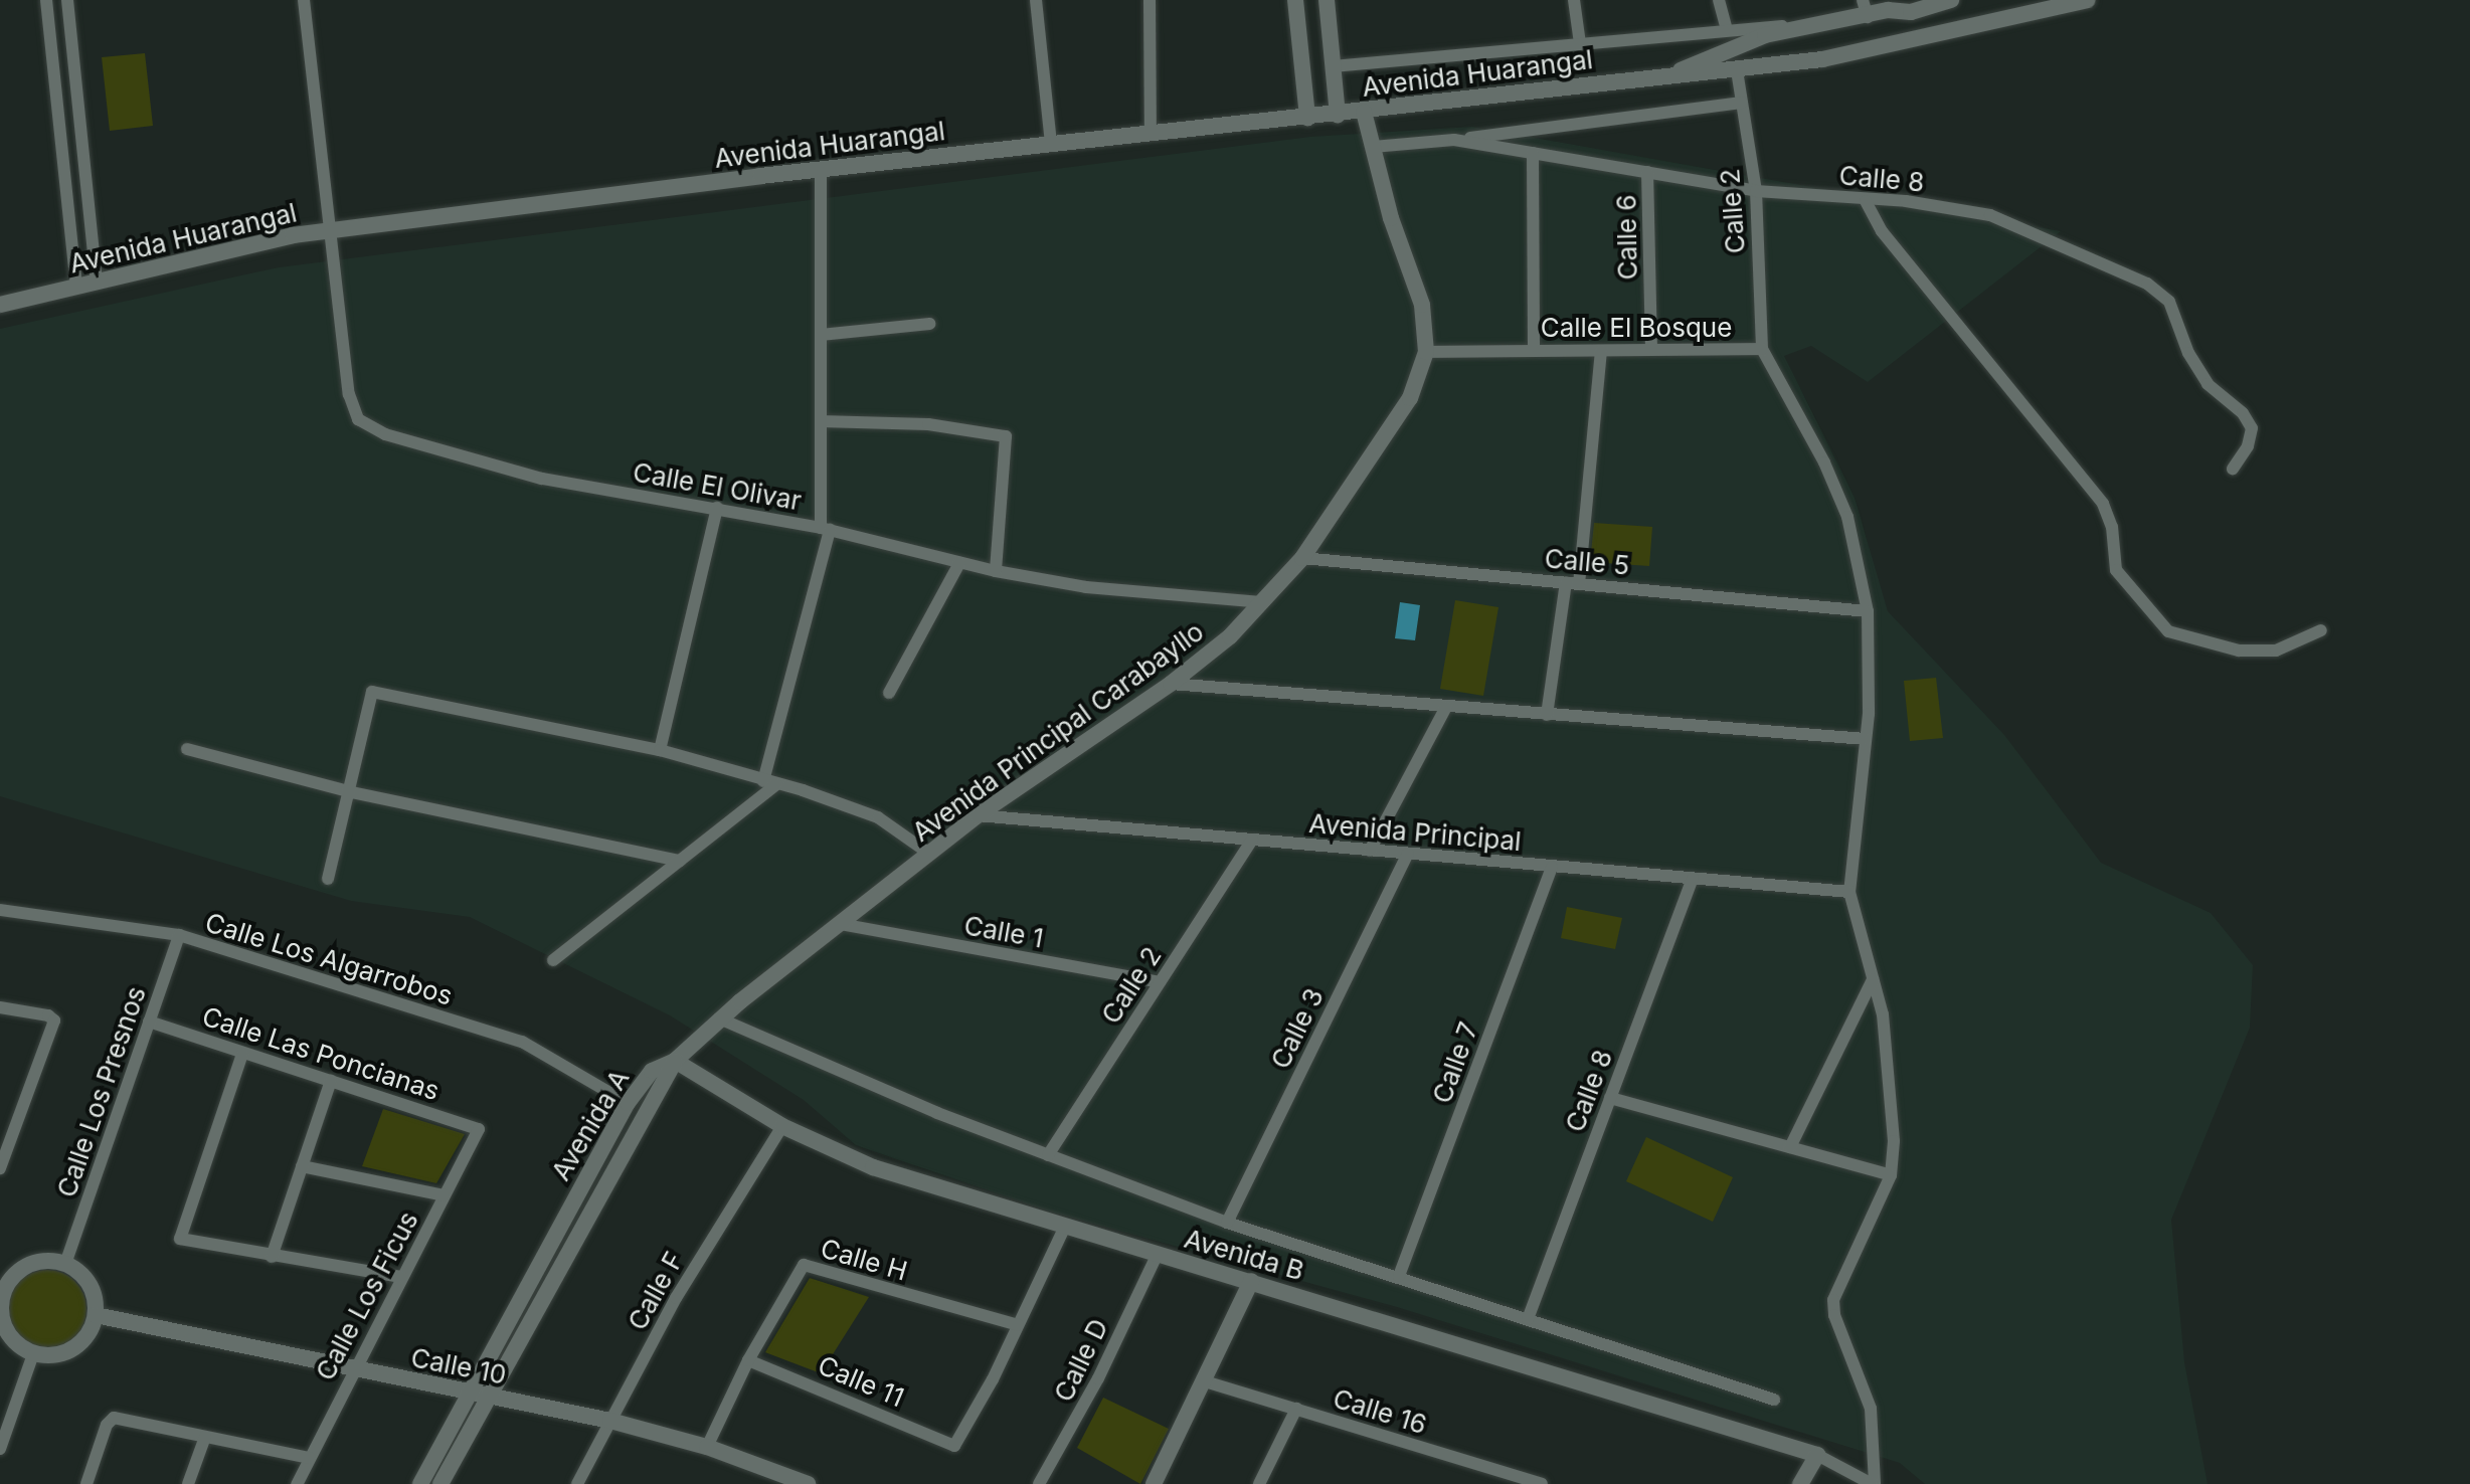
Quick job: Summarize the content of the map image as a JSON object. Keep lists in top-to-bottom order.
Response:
{
  "streets": {
    "street": [
      "Avenida Huarangal",
      "Calle 8",
      "Calle 2",
      "Calle 6",
      "Calle El Bosque",
      "Calle El Olivar",
      "Calle 5",
      "Avenida Principal Carabayllo",
      "Avenida Principal",
      "Calle 1",
      "Calle Los Algarrobos",
      "Calle 3",
      "Calle Las Poncianas",
      "Calle 7",
      "Calle Los Presnos",
      "Avenida A",
      "Avenida B",
      "Calle H",
      "Calle F",
      "Calle Los Ficus",
      "Calle D",
      "Calle 10",
      "Calle 11",
      "Calle 16"
    ]
  },
  "crossings": [
    ["Avenida Huarangal", "Calle 2"],
    ["Avenida Huarangal", "Calle El Olivar"],
    ["Avenida Huarangal", "Avenida Principal Carabayllo"],
    ["Calle 8", "Calle 2"],
    ["Calle 8", "Calle 6"],
    ["Calle 8", "Avenida Principal Carabayllo"],
    ["Calle 8", "Avenida Principal"],
    ["Calle 8", "Avenida B"],
    ["Calle 2", "Calle El Bosque"],
    ["Calle 2", "Avenida Principal"],
    ["Calle 2", "Calle 1"],
    ["Calle 2", "Avenida B"],
    ["Calle 6", "Calle El Bosque"],
    ["Calle El Bosque", "Calle 5"],
    ["Calle El Bosque", "Avenida Principal Carabayllo"],
    ["Calle El Bosque", "Avenida Principal"],
    ["Calle El Olivar", "Avenida Principal Carabayllo"],
    ["Calle 5", "Avenida Principal Carabayllo"],
    ["Avenida Principal Carabayllo", "Avenida Principal"],
    ["Avenida Principal Carabayllo", "Calle 1"],
    ["Avenida Principal Carabayllo", "Avenida A"],
    ["Avenida Principal Carabayllo", "Avenida B"],
    ["Avenida Principal", "Calle 3"],
    ["Avenida Principal", "Calle 7"],
    ["Calle Los Algarrobos", "Calle Los Presnos"],
    ["Calle Los Algarrobos", "Avenida A"],
    ["Calle 3", "Avenida B"],
    ["Calle Las Poncianas", "Calle Los Presnos"],
    ["Calle Las Poncianas", "Calle Los Ficus"],
    ["Calle 7", "Avenida B"],
    ["Calle Los Presnos", "Calle 10"],
    ["Avenida A", "Avenida B"],
    ["Avenida A", "Calle 10"],
    ["Avenida B", "Calle F"],
    ["Avenida B", "Calle D"],
    ["Calle H", "Calle 10"],
    ["Calle H", "Calle 11"],
    ["Calle F", "Calle 10"],
    ["Calle Los Ficus", "Calle 10"]
  ]
}
